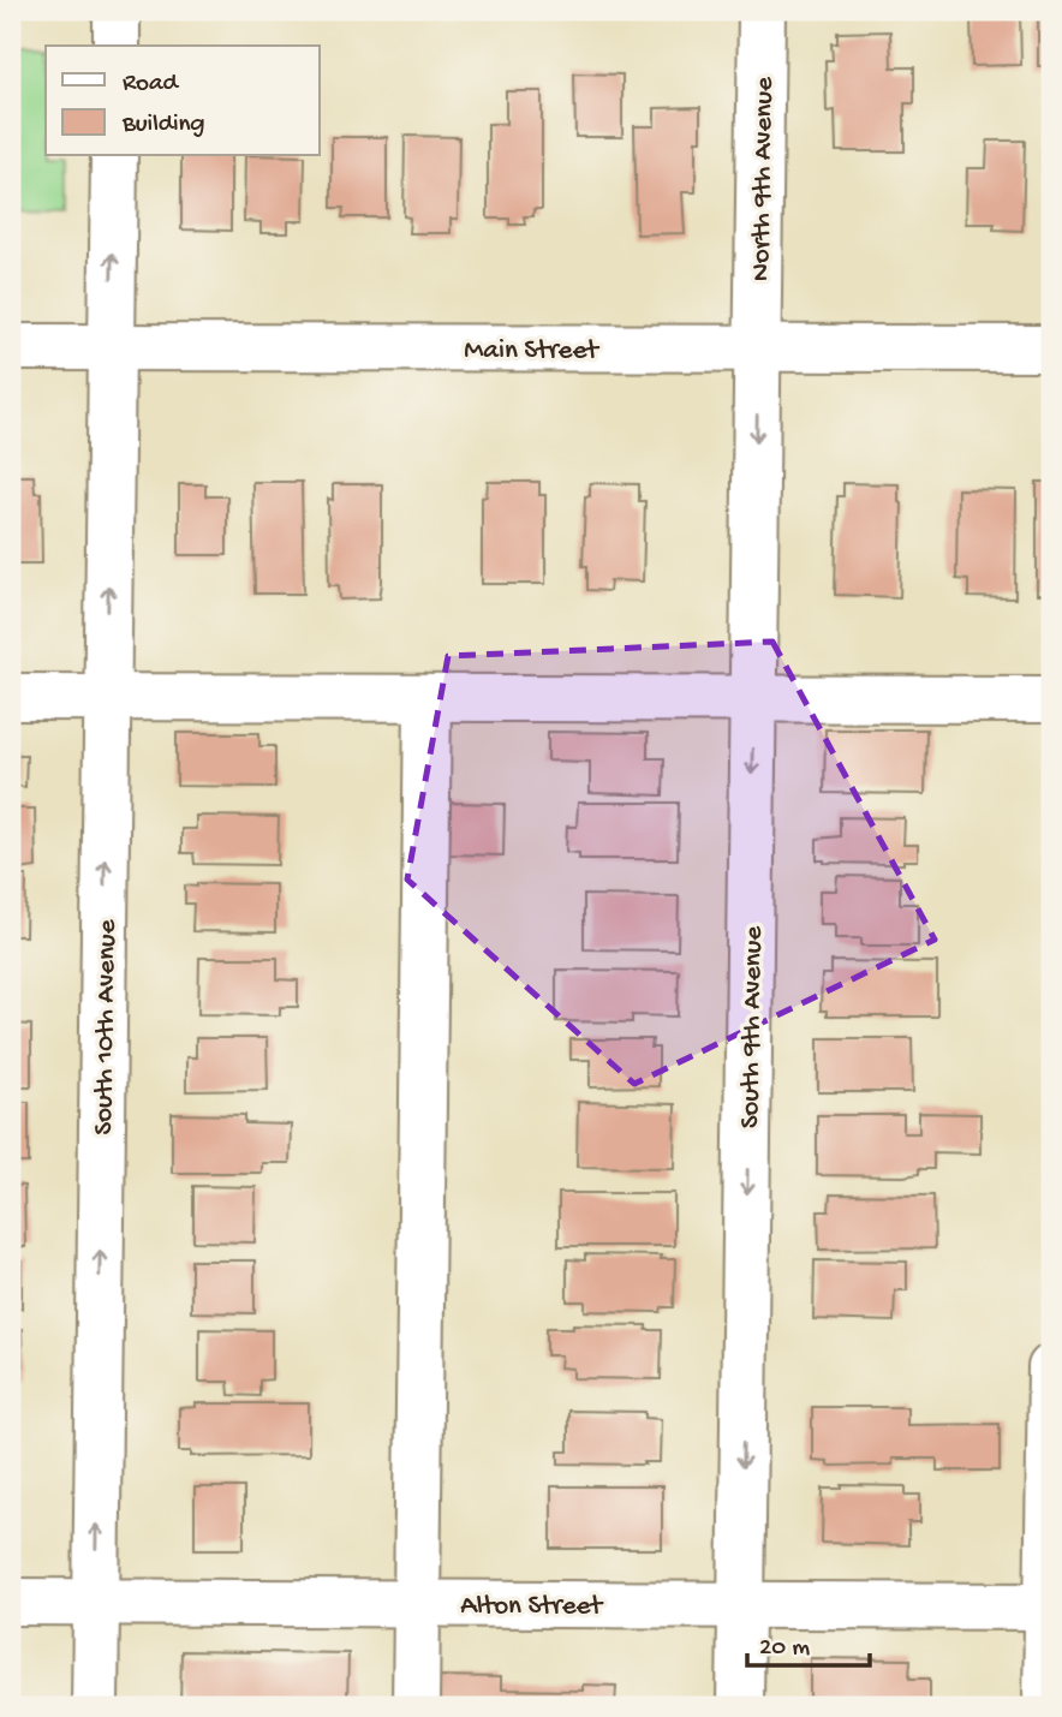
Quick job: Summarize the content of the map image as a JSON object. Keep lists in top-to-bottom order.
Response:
{
  "streets": {
    "street": [
      "North 9th Avenue",
      "Main Street",
      "South 10th Avenue",
      "South 9th Avenue",
      "Alton Street"
    ]
  },
  "crossings": [
    ["North 9th Avenue", "Main Street"],
    ["North 9th Avenue", "South 9th Avenue"],
    ["Main Street", "South 10th Avenue"],
    ["Main Street", "South 9th Avenue"],
    ["South 10th Avenue", "Alton Street"],
    ["South 9th Avenue", "Alton Street"]
  ],
  "legend": ["Road", "Building"],
  "scale_bar": "20 m"
}
